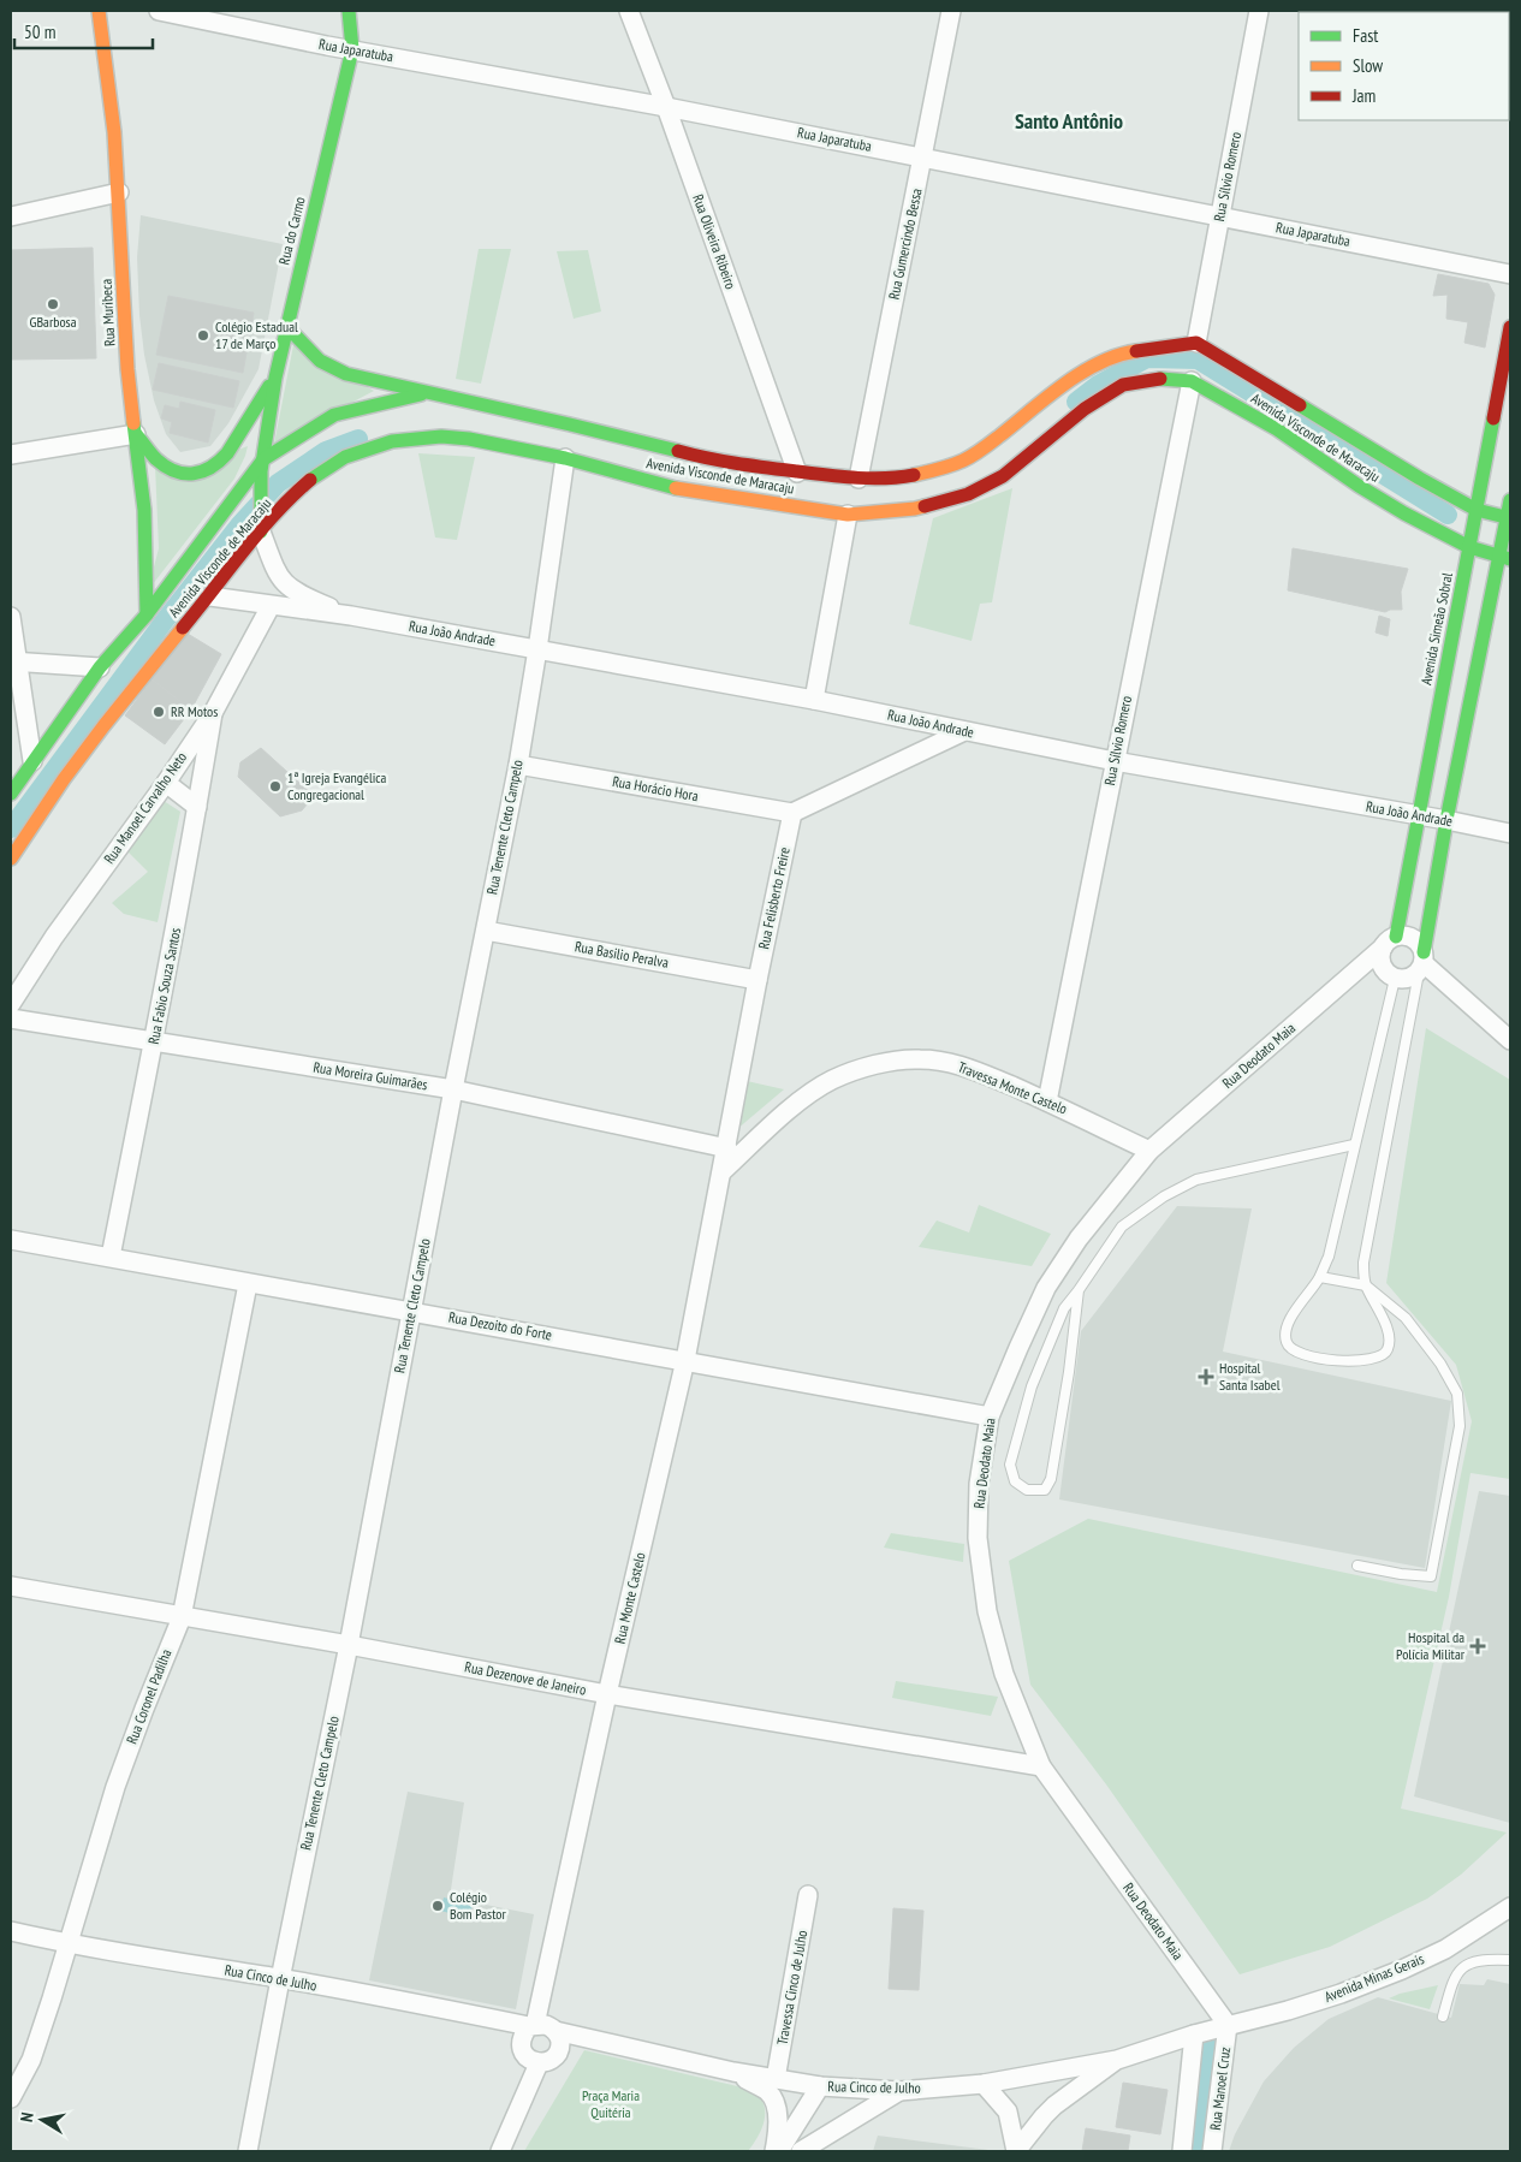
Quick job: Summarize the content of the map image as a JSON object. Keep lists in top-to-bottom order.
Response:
{
  "streets": {
    "main road": [
      "Rua do Carmo",
      "Rua Muribeca",
      "Avenida Visconde de Maracaju",
      "Avenida Simeão Sobral"
    ],
    "street": [
      "Rua Japaratuba",
      "Rua Sílvio Romero",
      "Rua Oliveira Ribeiro",
      "Rua Gumercindo Bessa",
      "Rua João Andrade",
      "Rua Horácio Hora",
      "Rua Manoel Carvalho Neto",
      "Rua Tenente Cleto Campelo",
      "Rua Felisberto Freire",
      "Rua Basilio Peralva",
      "Rua Fabio Souza Santos",
      "Rua Deodato Maia",
      "Rua Moreira Guimarães",
      "Travessa Monte Castelo",
      "Rua Dezoito do Forte",
      "Rua Monte Castelo",
      "Rua Dezenove de Janeiro",
      "Rua Coronel Padilha",
      "Rua Cinco de Julho",
      "Avenida Minas Gerais",
      "Travessa Cinco de Julho",
      "Rua Manoel Cruz"
    ]
  },
  "crossings": [
    ["Rua Japaratuba", "Rua Sílvio Romero"],
    ["Rua Japaratuba", "Rua do Carmo"],
    ["Rua Japaratuba", "Rua Oliveira Ribeiro"],
    ["Rua Japaratuba", "Rua Gumercindo Bessa"],
    ["Rua Sílvio Romero", "Avenida Visconde de Maracaju"],
    ["Rua Sílvio Romero", "Rua João Andrade"],
    ["Rua Sílvio Romero", "Travessa Monte Castelo"],
    ["Rua do Carmo", "Avenida Visconde de Maracaju"],
    ["Rua do Carmo", "Rua João Andrade"],
    ["Rua Oliveira Ribeiro", "Avenida Visconde de Maracaju"],
    ["Rua Gumercindo Bessa", "Avenida Visconde de Maracaju"],
    ["Rua Muribeca", "Avenida Visconde de Maracaju"],
    ["Avenida Visconde de Maracaju", "Avenida Simeão Sobral"],
    ["Avenida Visconde de Maracaju", "Rua João Andrade"],
    ["Avenida Visconde de Maracaju", "Rua Tenente Cleto Campelo"],
    ["Avenida Simeão Sobral", "Rua João Andrade"],
    ["Avenida Simeão Sobral", "Rua Deodato Maia"],
    ["Rua João Andrade", "Rua Manoel Carvalho Neto"],
    ["Rua João Andrade", "Rua Tenente Cleto Campelo"],
    ["Rua Horácio Hora", "Rua Tenente Cleto Campelo"],
    ["Rua Horácio Hora", "Rua Felisberto Freire"],
    ["Rua Manoel Carvalho Neto", "Rua Fabio Souza Santos"],
    ["Rua Tenente Cleto Campelo", "Rua Basilio Peralva"],
    ["Rua Tenente Cleto Campelo", "Rua Moreira Guimarães"],
    ["Rua Tenente Cleto Campelo", "Rua Dezoito do Forte"],
    ["Rua Tenente Cleto Campelo", "Rua Dezenove de Janeiro"],
    ["Rua Tenente Cleto Campelo", "Rua Cinco de Julho"],
    ["Rua Felisberto Freire", "Rua Basilio Peralva"],
    ["Rua Felisberto Freire", "Rua Moreira Guimarães"],
    ["Rua Felisberto Freire", "Travessa Monte Castelo"],
    ["Rua Felisberto Freire", "Rua Monte Castelo"],
    ["Rua Fabio Souza Santos", "Rua Moreira Guimarães"],
    ["Rua Fabio Souza Santos", "Rua Dezoito do Forte"],
    ["Rua Deodato Maia", "Travessa Monte Castelo"],
    ["Rua Deodato Maia", "Rua Dezoito do Forte"],
    ["Rua Deodato Maia", "Rua Dezenove de Janeiro"],
    ["Rua Deodato Maia", "Rua Cinco de Julho"],
    ["Rua Deodato Maia", "Avenida Minas Gerais"],
    ["Rua Deodato Maia", "Rua Manoel Cruz"],
    ["Travessa Monte Castelo", "Rua Monte Castelo"],
    ["Rua Dezoito do Forte", "Rua Monte Castelo"],
    ["Rua Dezoito do Forte", "Rua Coronel Padilha"],
    ["Rua Monte Castelo", "Rua Dezenove de Janeiro"],
    ["Rua Monte Castelo", "Rua Cinco de Julho"],
    ["Rua Dezenove de Janeiro", "Rua Coronel Padilha"],
    ["Rua Coronel Padilha", "Rua Cinco de Julho"],
    ["Rua Cinco de Julho", "Avenida Minas Gerais"],
    ["Rua Cinco de Julho", "Travessa Cinco de Julho"],
    ["Rua Cinco de Julho", "Rua Manoel Cruz"],
    ["Avenida Minas Gerais", "Rua Manoel Cruz"]
  ],
  "districts": ["Santo Antônio"],
  "parks": ["Praça Maria Quitéria"],
  "places": {
    "other": [
      "GBarbosa",
      "Colégio Estadual 17 de Março",
      "RR Motos",
      "1ª Igreja Evangélica Congregacional",
      "Colégio Bom Pastor"
    ],
    "health": ["Hospital Santa Isabel", "Hospital da Polícia Militar"]
  },
  "legend": ["Fast", "Slow", "Jam"],
  "scale_bar": "50 m",
  "north": "left"
}
